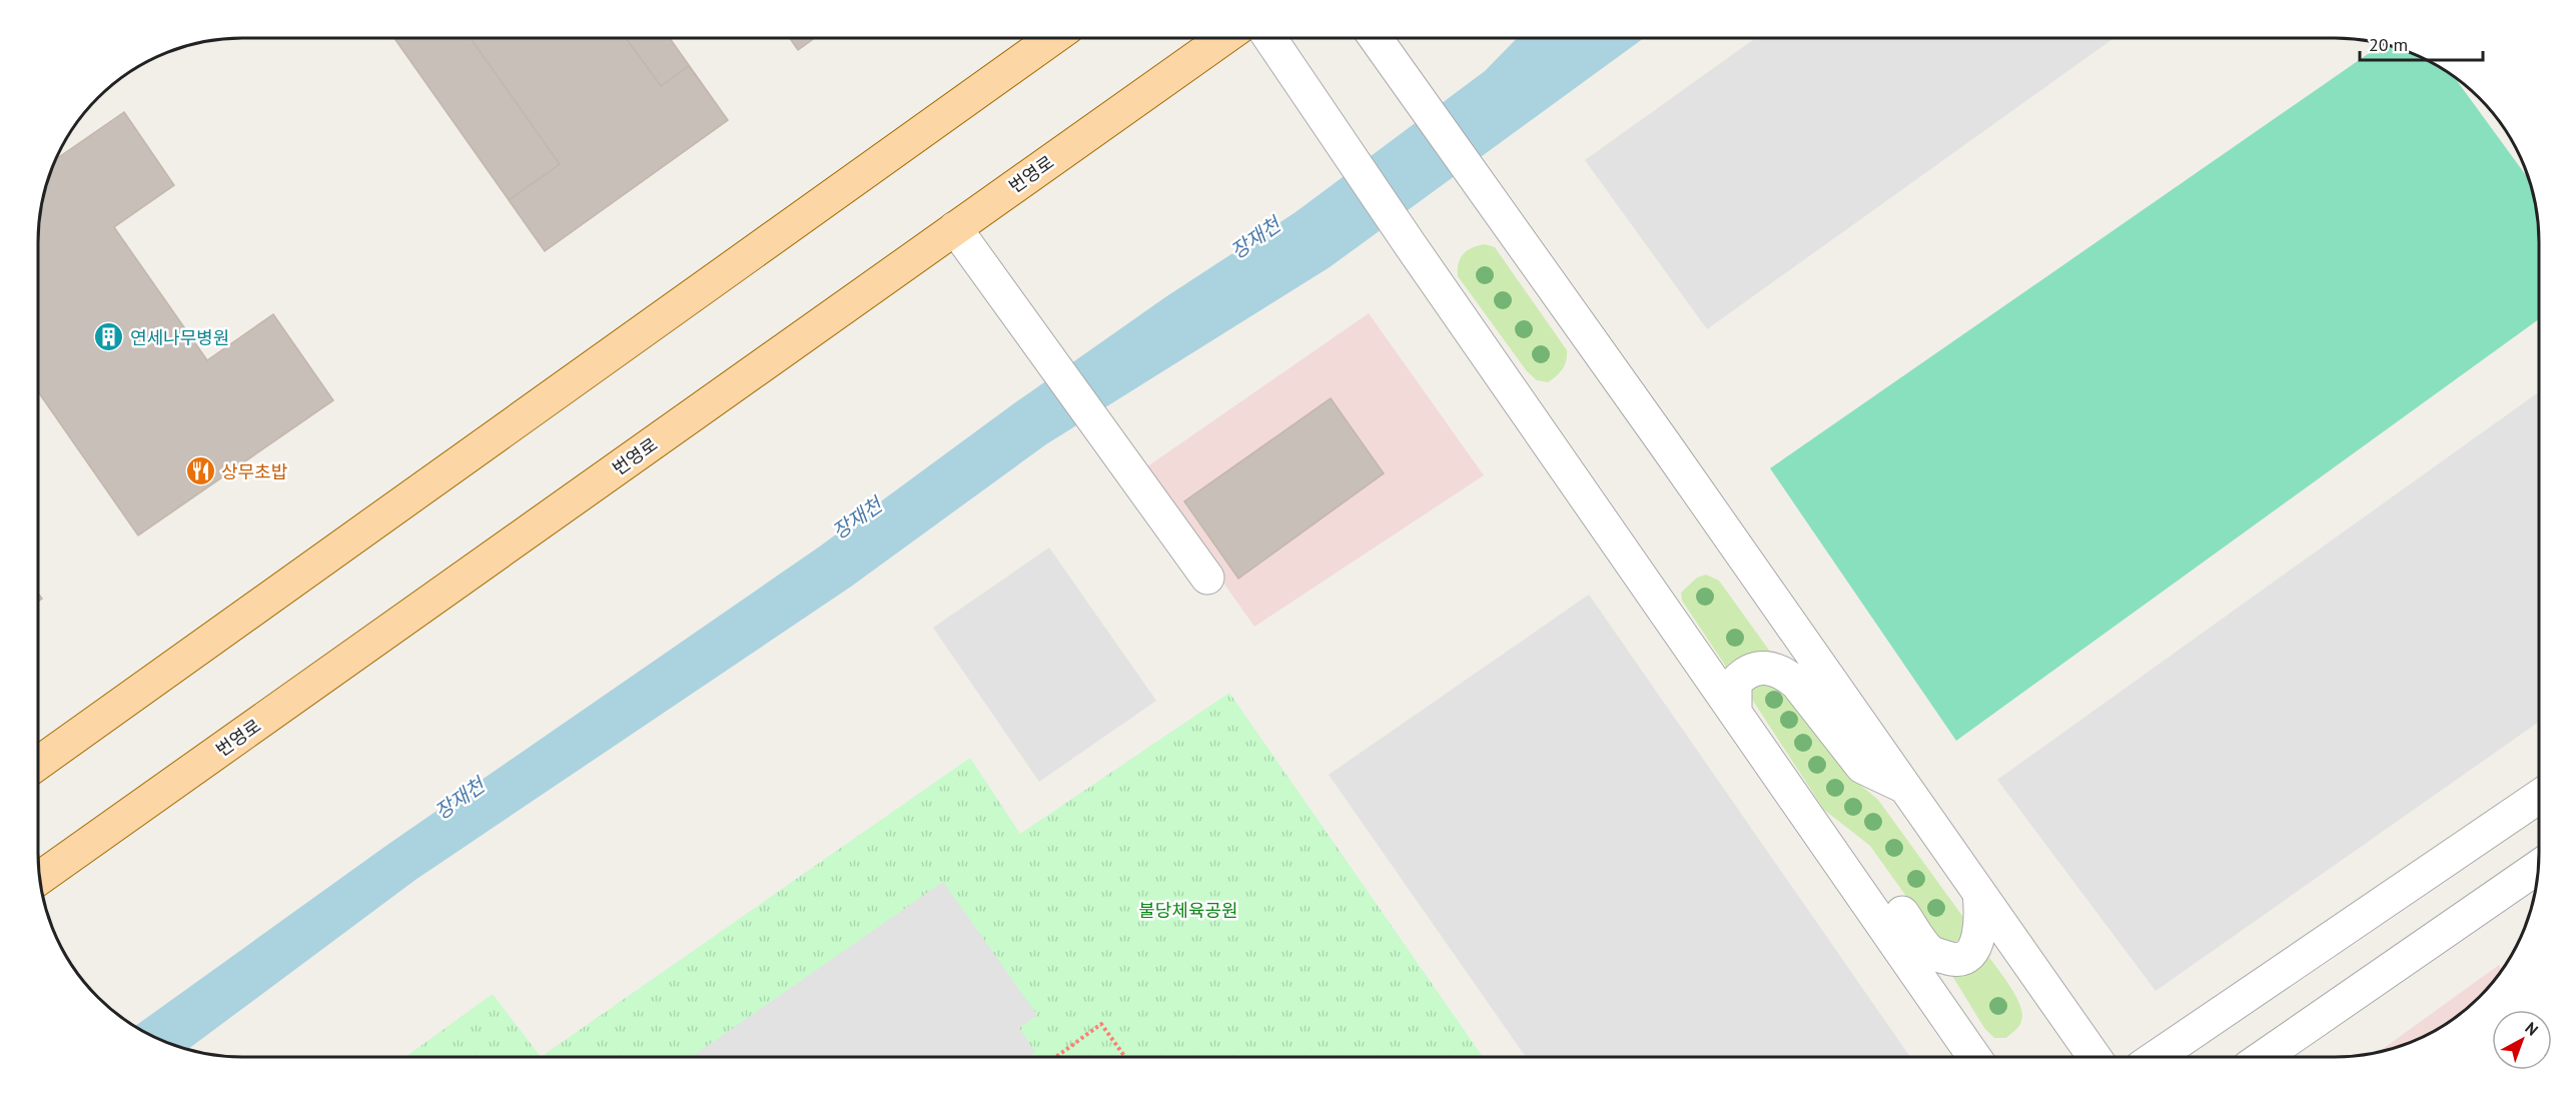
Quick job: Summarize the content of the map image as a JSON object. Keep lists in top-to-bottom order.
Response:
{
  "streets": {
    "main road": ["번영로"]
  },
  "water": ["장재천"],
  "parks": ["불당체육공원"],
  "places": {
    "building": ["연세나무병원"],
    "restaurant": ["상무초밥"]
  },
  "scale_bar": "20 m",
  "north": "top right"
}
